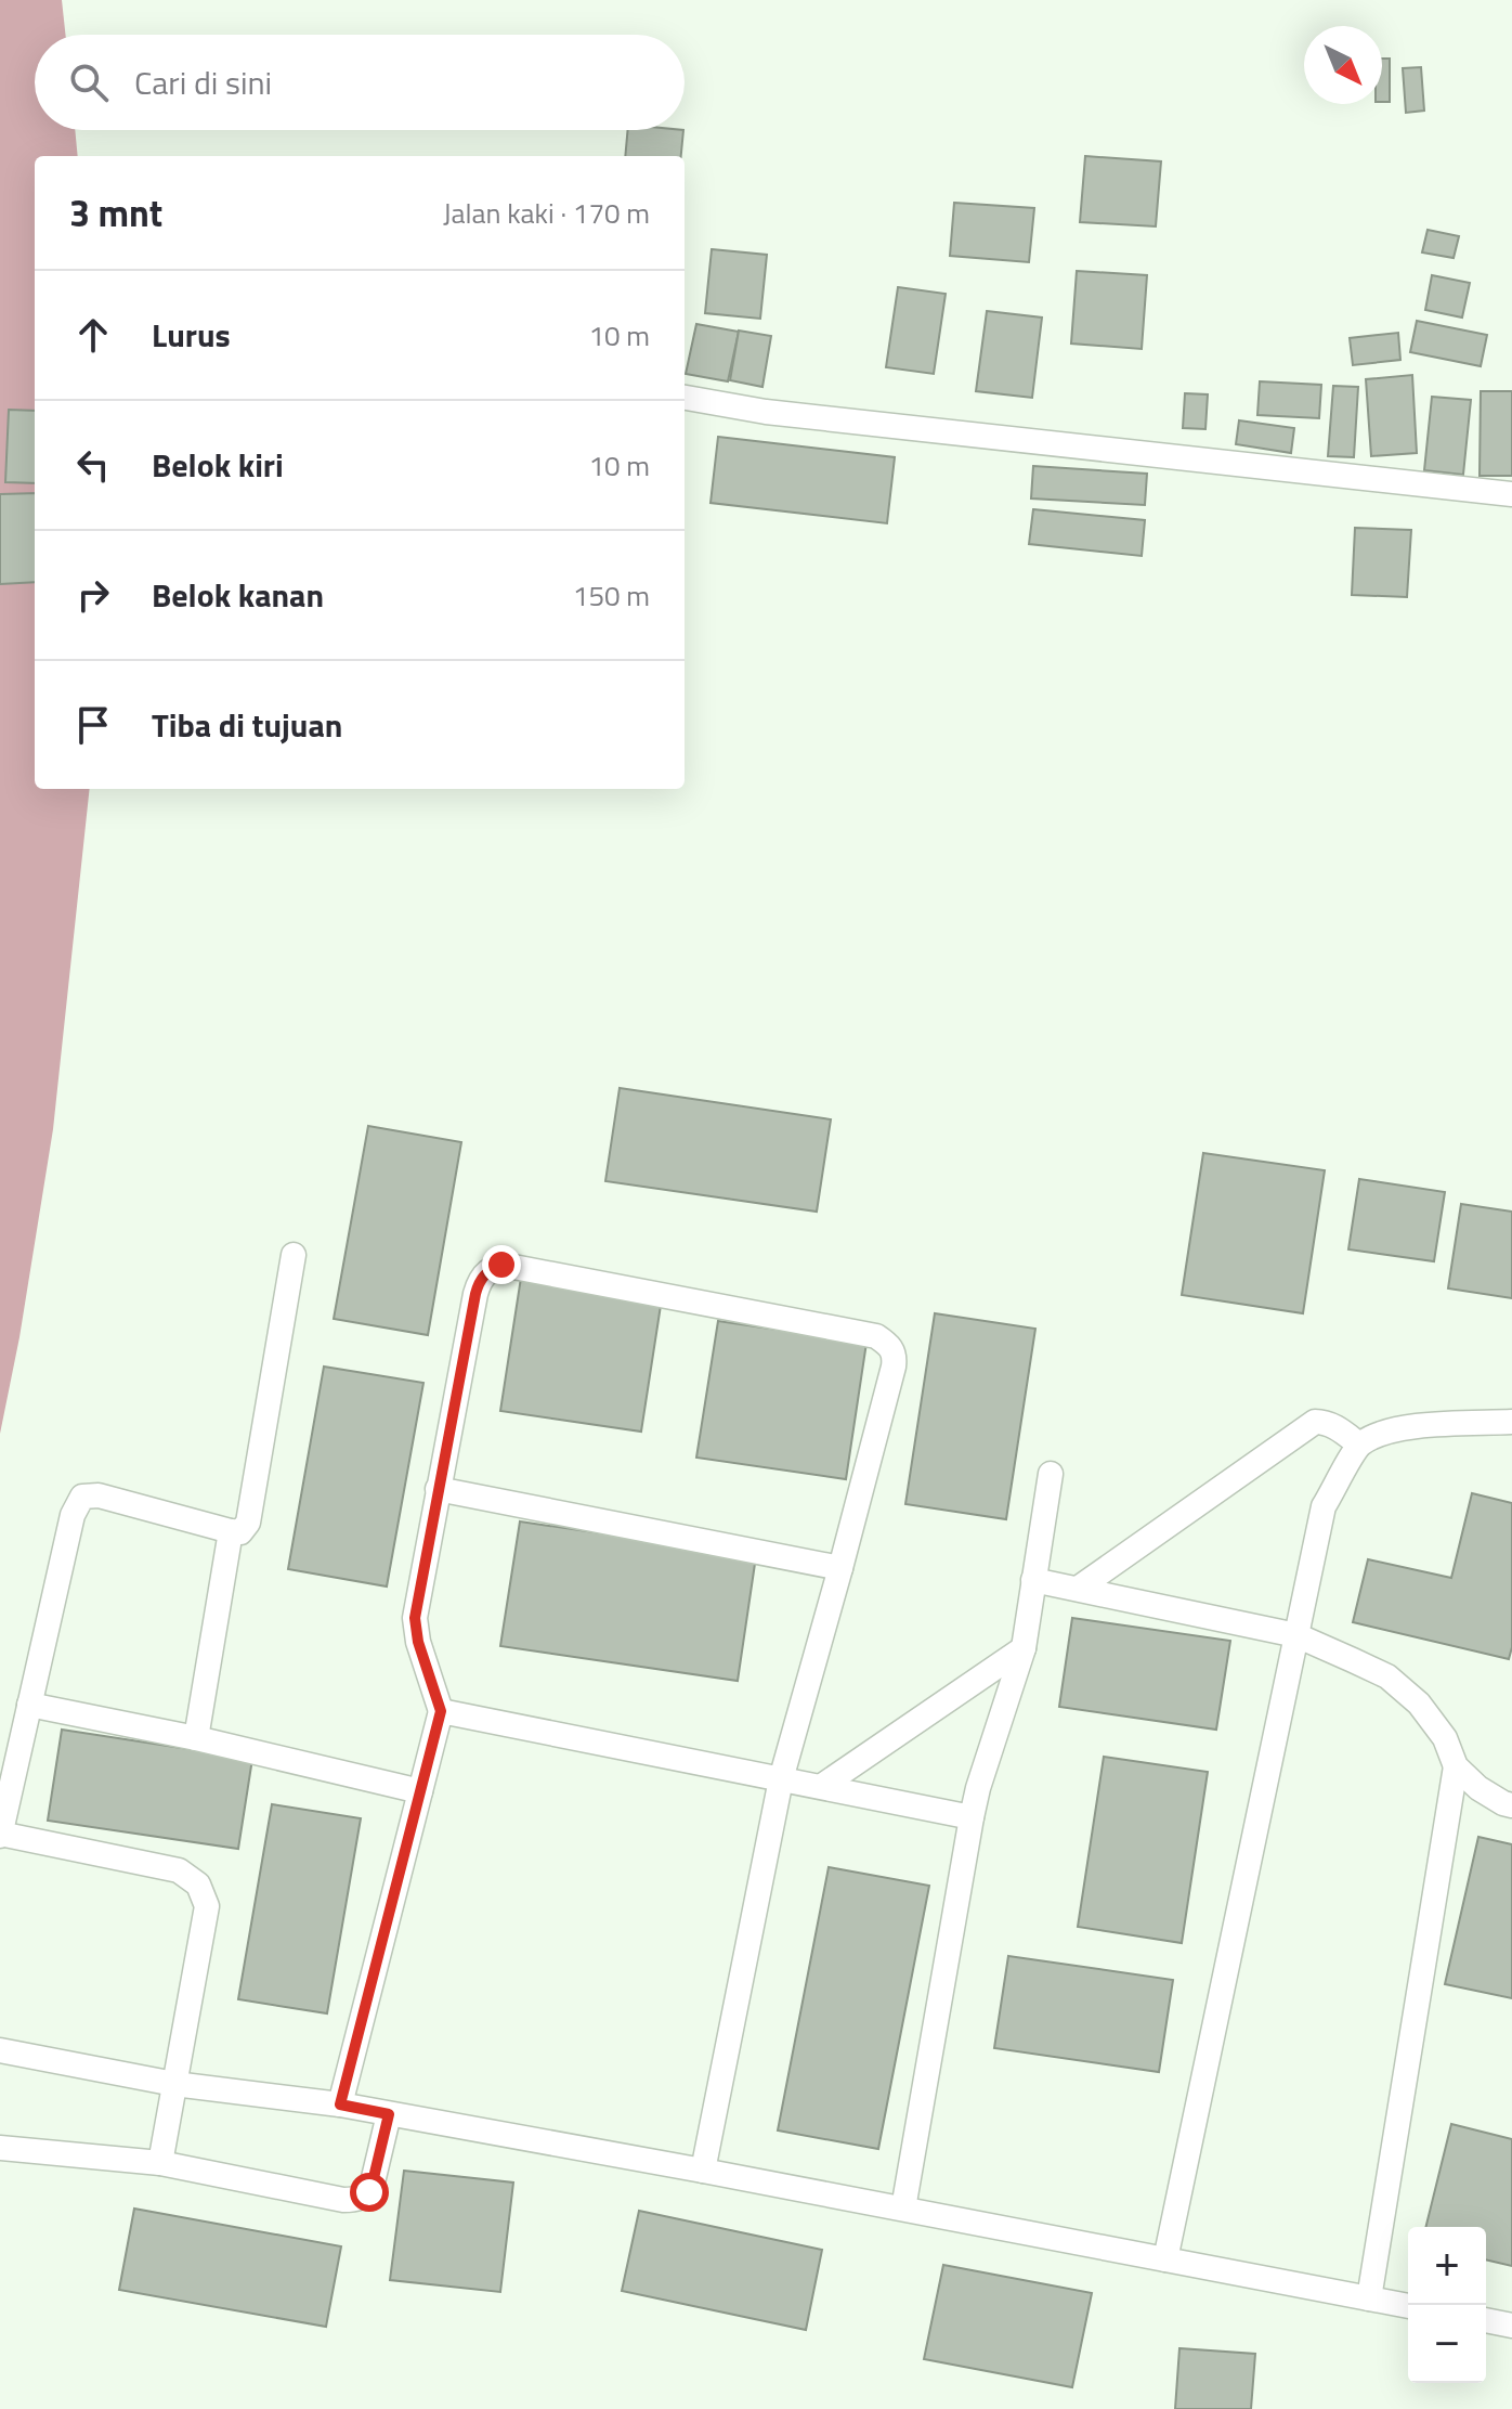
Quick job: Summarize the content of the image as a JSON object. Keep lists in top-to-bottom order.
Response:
{
  "north": "bottom right",
  "page": {
    "search": "Cari di sini",
    "heading": ["3 mnt", "Jalan kaki · 170 m"],
    "list": [
      ["Lurus", "10 m"],
      ["Belok kiri", "10 m"],
      ["Belok kanan", "150 m"],
      "Tiba di tujuan"
    ],
    "map_buttons": ["+", "−"]
  }
}
